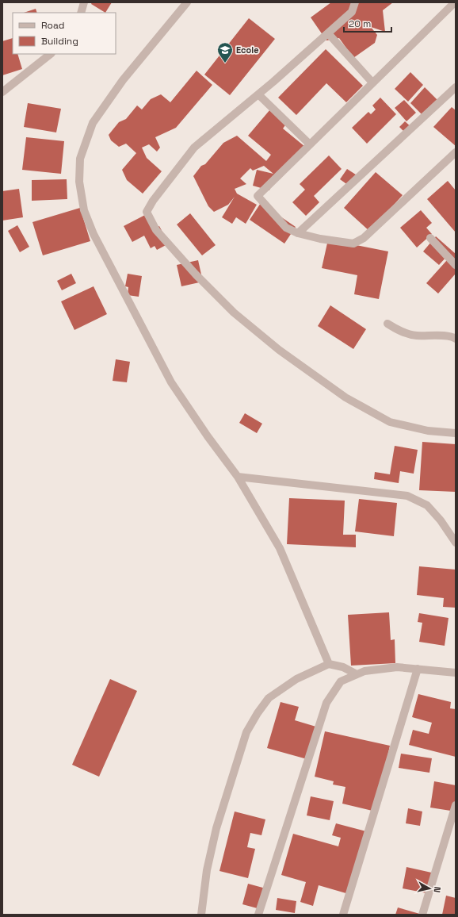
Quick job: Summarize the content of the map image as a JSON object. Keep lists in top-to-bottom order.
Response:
{
  "places": {
    "school or university": ["Ecole"]
  },
  "legend": ["Road", "Building"],
  "scale_bar": "20 m",
  "north": "right"
}
